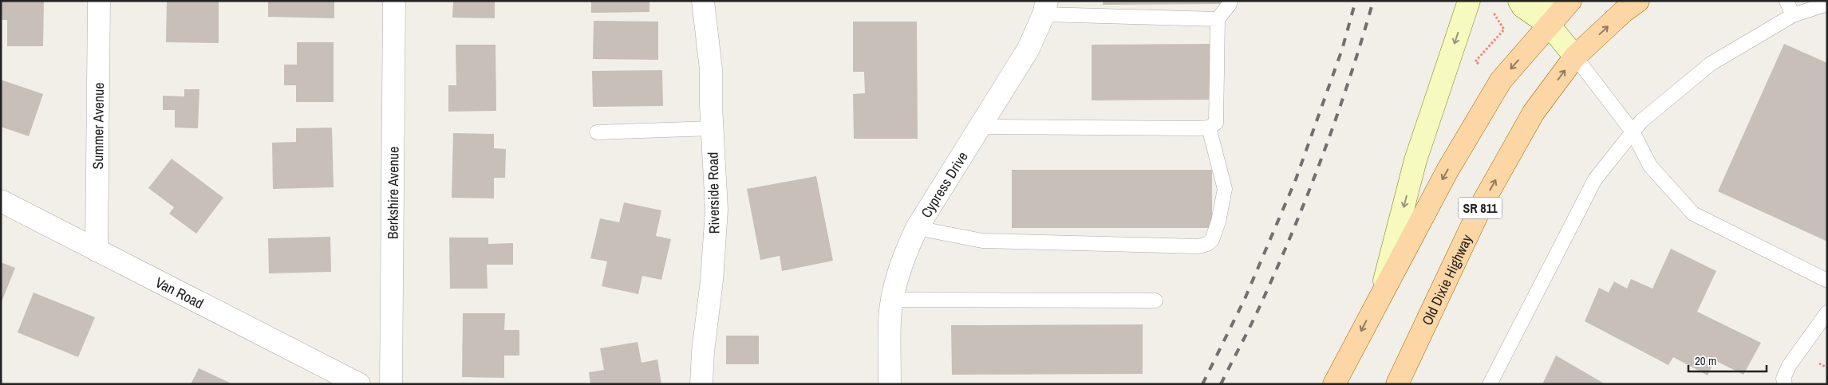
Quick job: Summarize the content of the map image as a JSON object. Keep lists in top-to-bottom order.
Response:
{
  "streets": {
    "main road": ["SR 811", "Old Dixie Highway"],
    "street": [
      "Summer Avenue",
      "Cypress Drive",
      "Berkshire Avenue",
      "Riverside Road",
      "Van Road"
    ]
  },
  "crossings": [
    ["Summer Avenue", "Van Road"]
  ],
  "scale_bar": "20 m"
}
